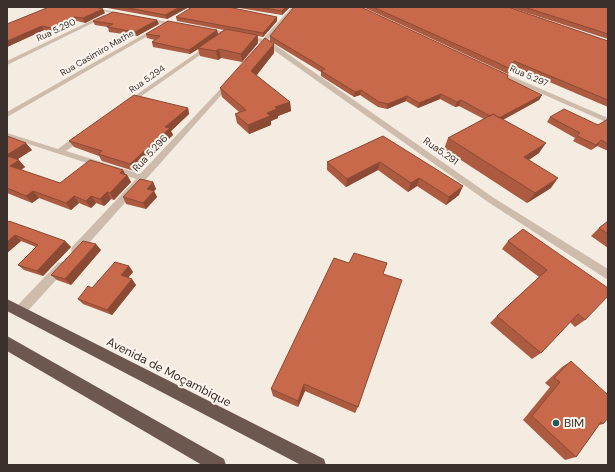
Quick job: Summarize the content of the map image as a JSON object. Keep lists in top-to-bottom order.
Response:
{
  "streets": {
    "highway": ["Avenida de Moçambique"],
    "street": [
      "Rua 5.290",
      "Rua Casimiro Mathe",
      "Rua 5.297",
      "Rua 5.294",
      "Rua5.291",
      "Rua 5.296"
    ]
  },
  "crossings": [
    ["Rua 5.296", "Avenida de Moçambique"]
  ],
  "places": ["BIM"]
}
